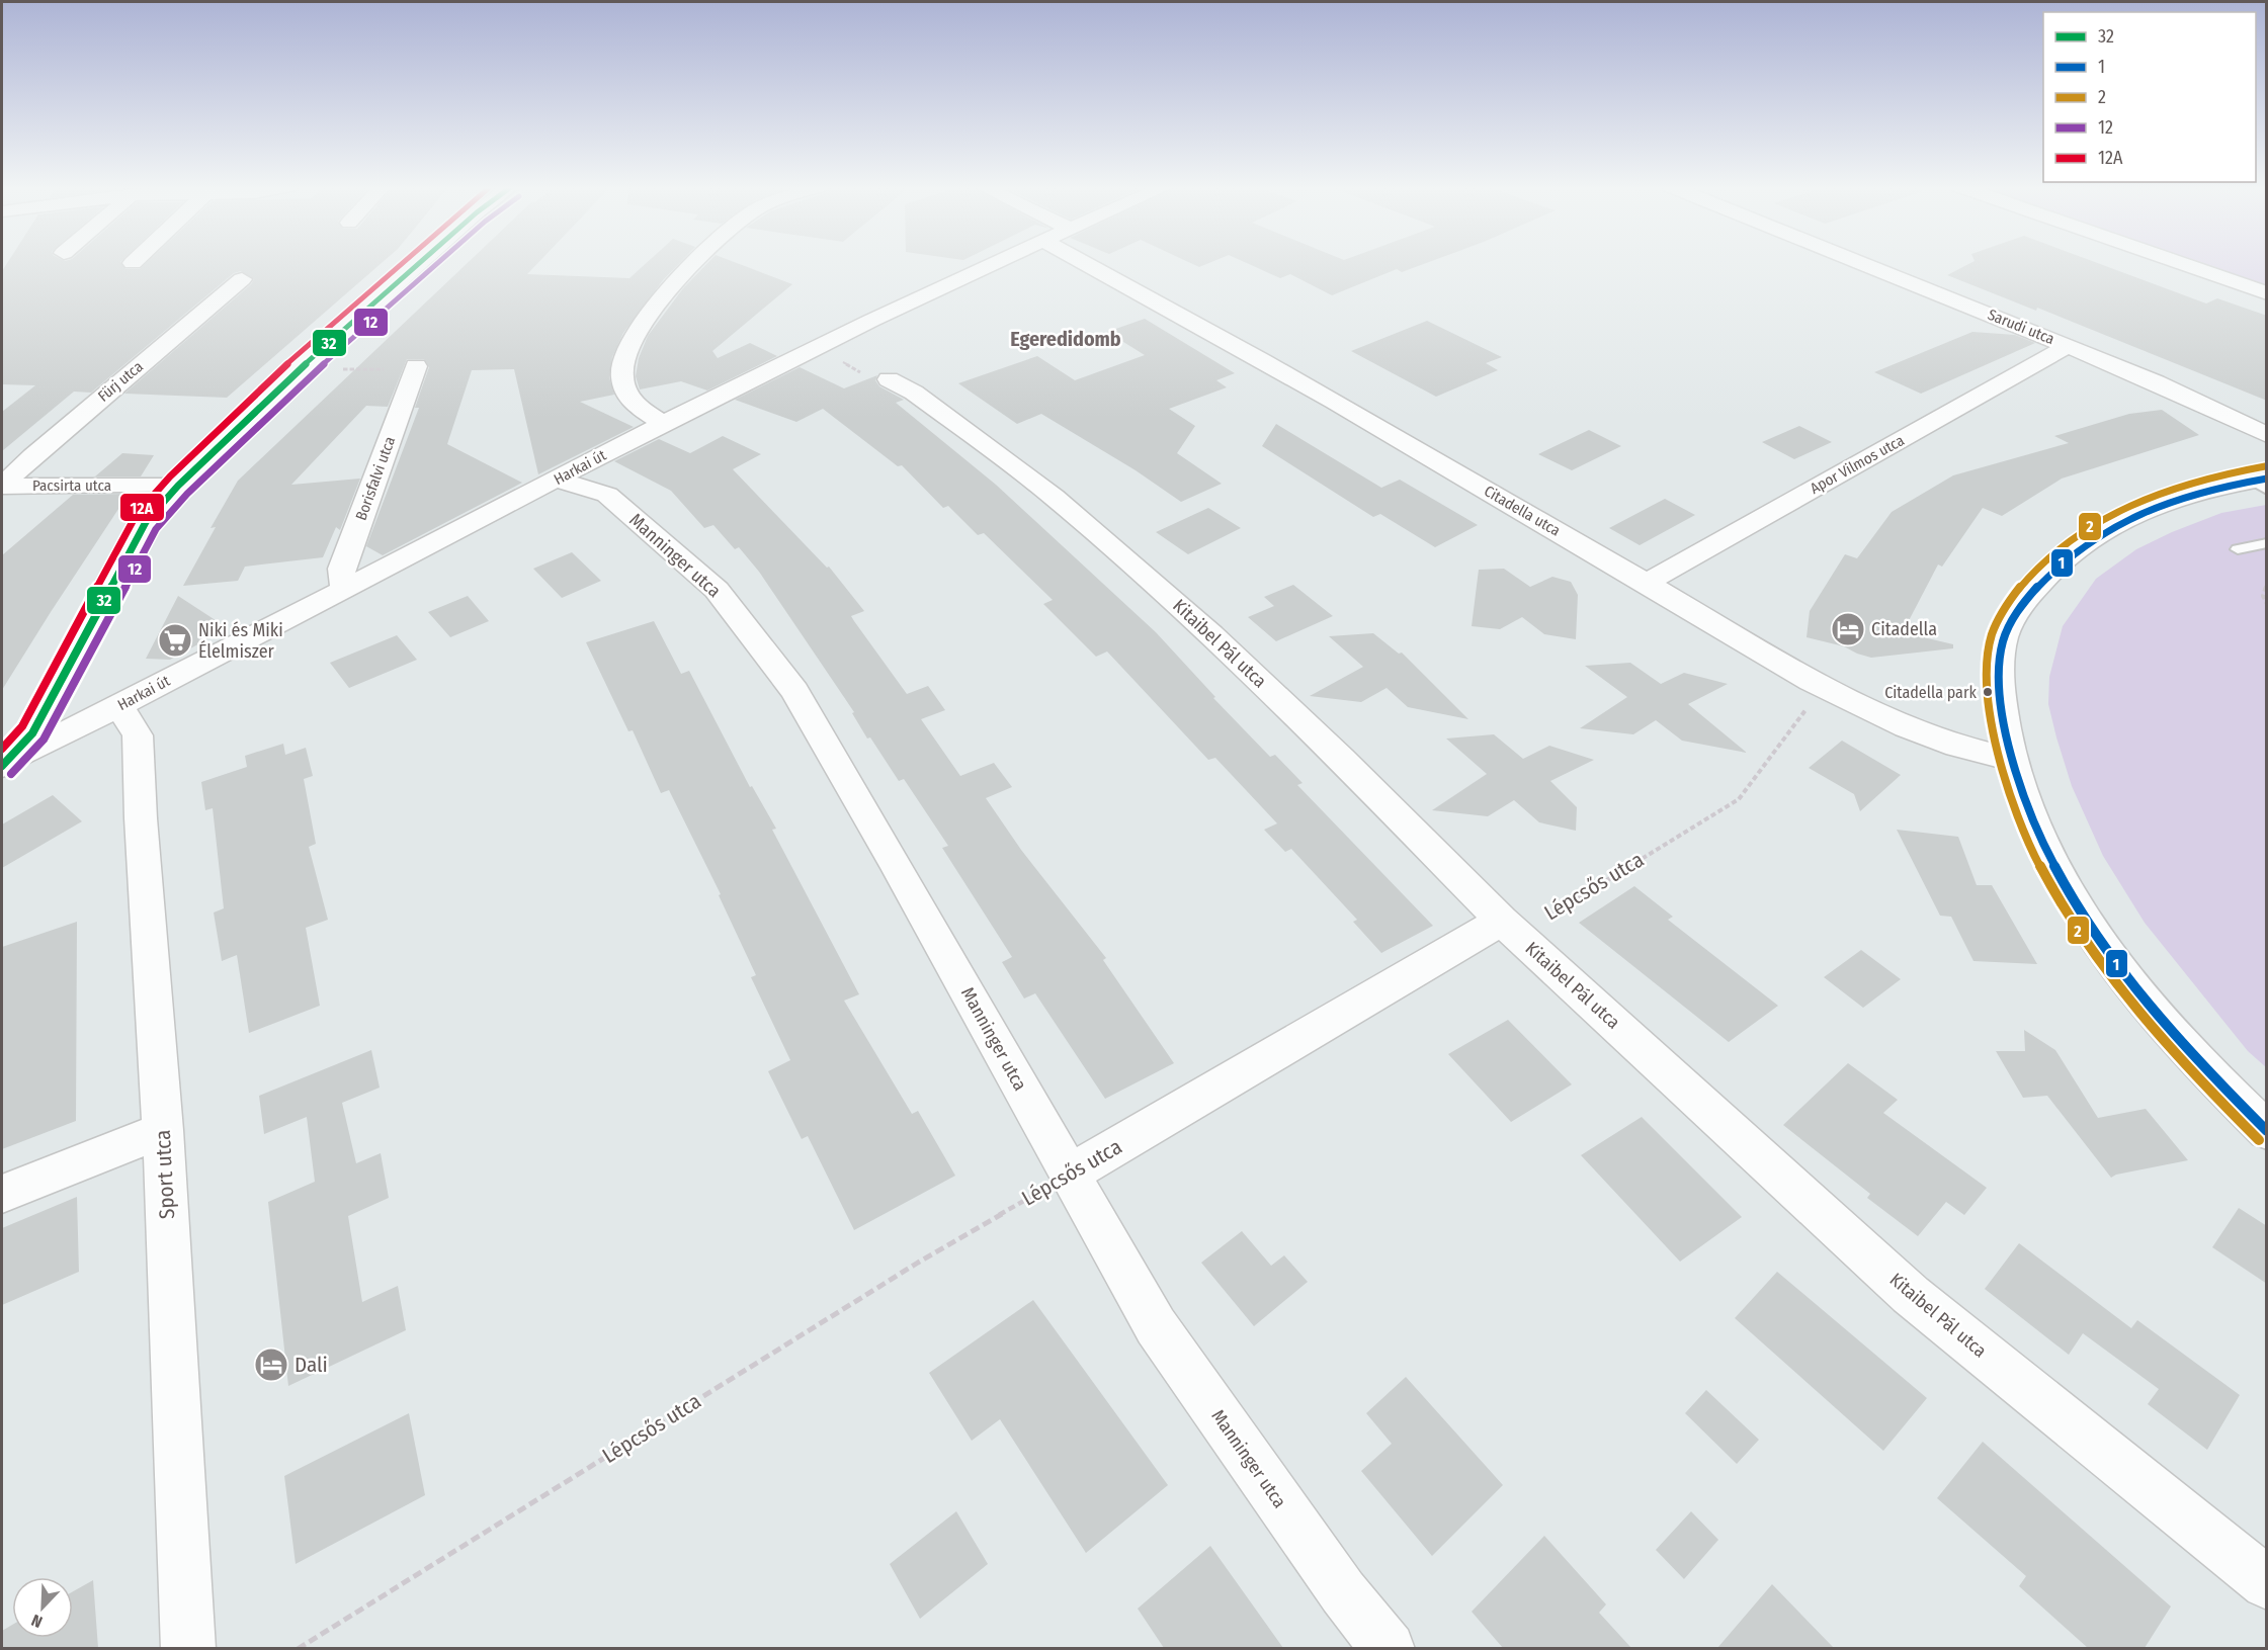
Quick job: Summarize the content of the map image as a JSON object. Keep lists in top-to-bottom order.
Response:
{
  "streets": {
    "street": [
      "Sarudi utca",
      "Fürj utca",
      "Apor Vilmos utca",
      "Harkai út",
      "Borisfalvi utca",
      "Pacsirta utca",
      "Citadella utca",
      "Manninger utca",
      "Kitaibel Pál utca",
      "Lépcsős utca",
      "Sport utca"
    ]
  },
  "crossings": [
    ["Sarudi utca", "Apor Vilmos utca"],
    ["Fürj utca", "Pacsirta utca"],
    ["Apor Vilmos utca", "Citadella utca"],
    ["Harkai út", "Borisfalvi utca"],
    ["Harkai út", "Manninger utca"],
    ["Harkai út", "Sport utca"],
    ["Citadella utca", "Lépcsős utca"],
    ["Manninger utca", "Lépcsős utca"],
    ["Kitaibel Pál utca", "Lépcsős utca"]
  ],
  "districts": ["Egeredidomb"],
  "places": {
    "hotel": ["Citadella", "Dali"],
    "supermarket": ["Niki és Miki Élelmiszer"],
    "other": ["Citadella park"]
  },
  "lines": [
    "transit line 32",
    "transit line 12",
    "transit line 12A",
    "transit line 2",
    "transit line 1"
  ],
  "legend": [
    "32",
    "1",
    "2",
    "12",
    "12A"
  ],
  "north": "bottom left"
}
